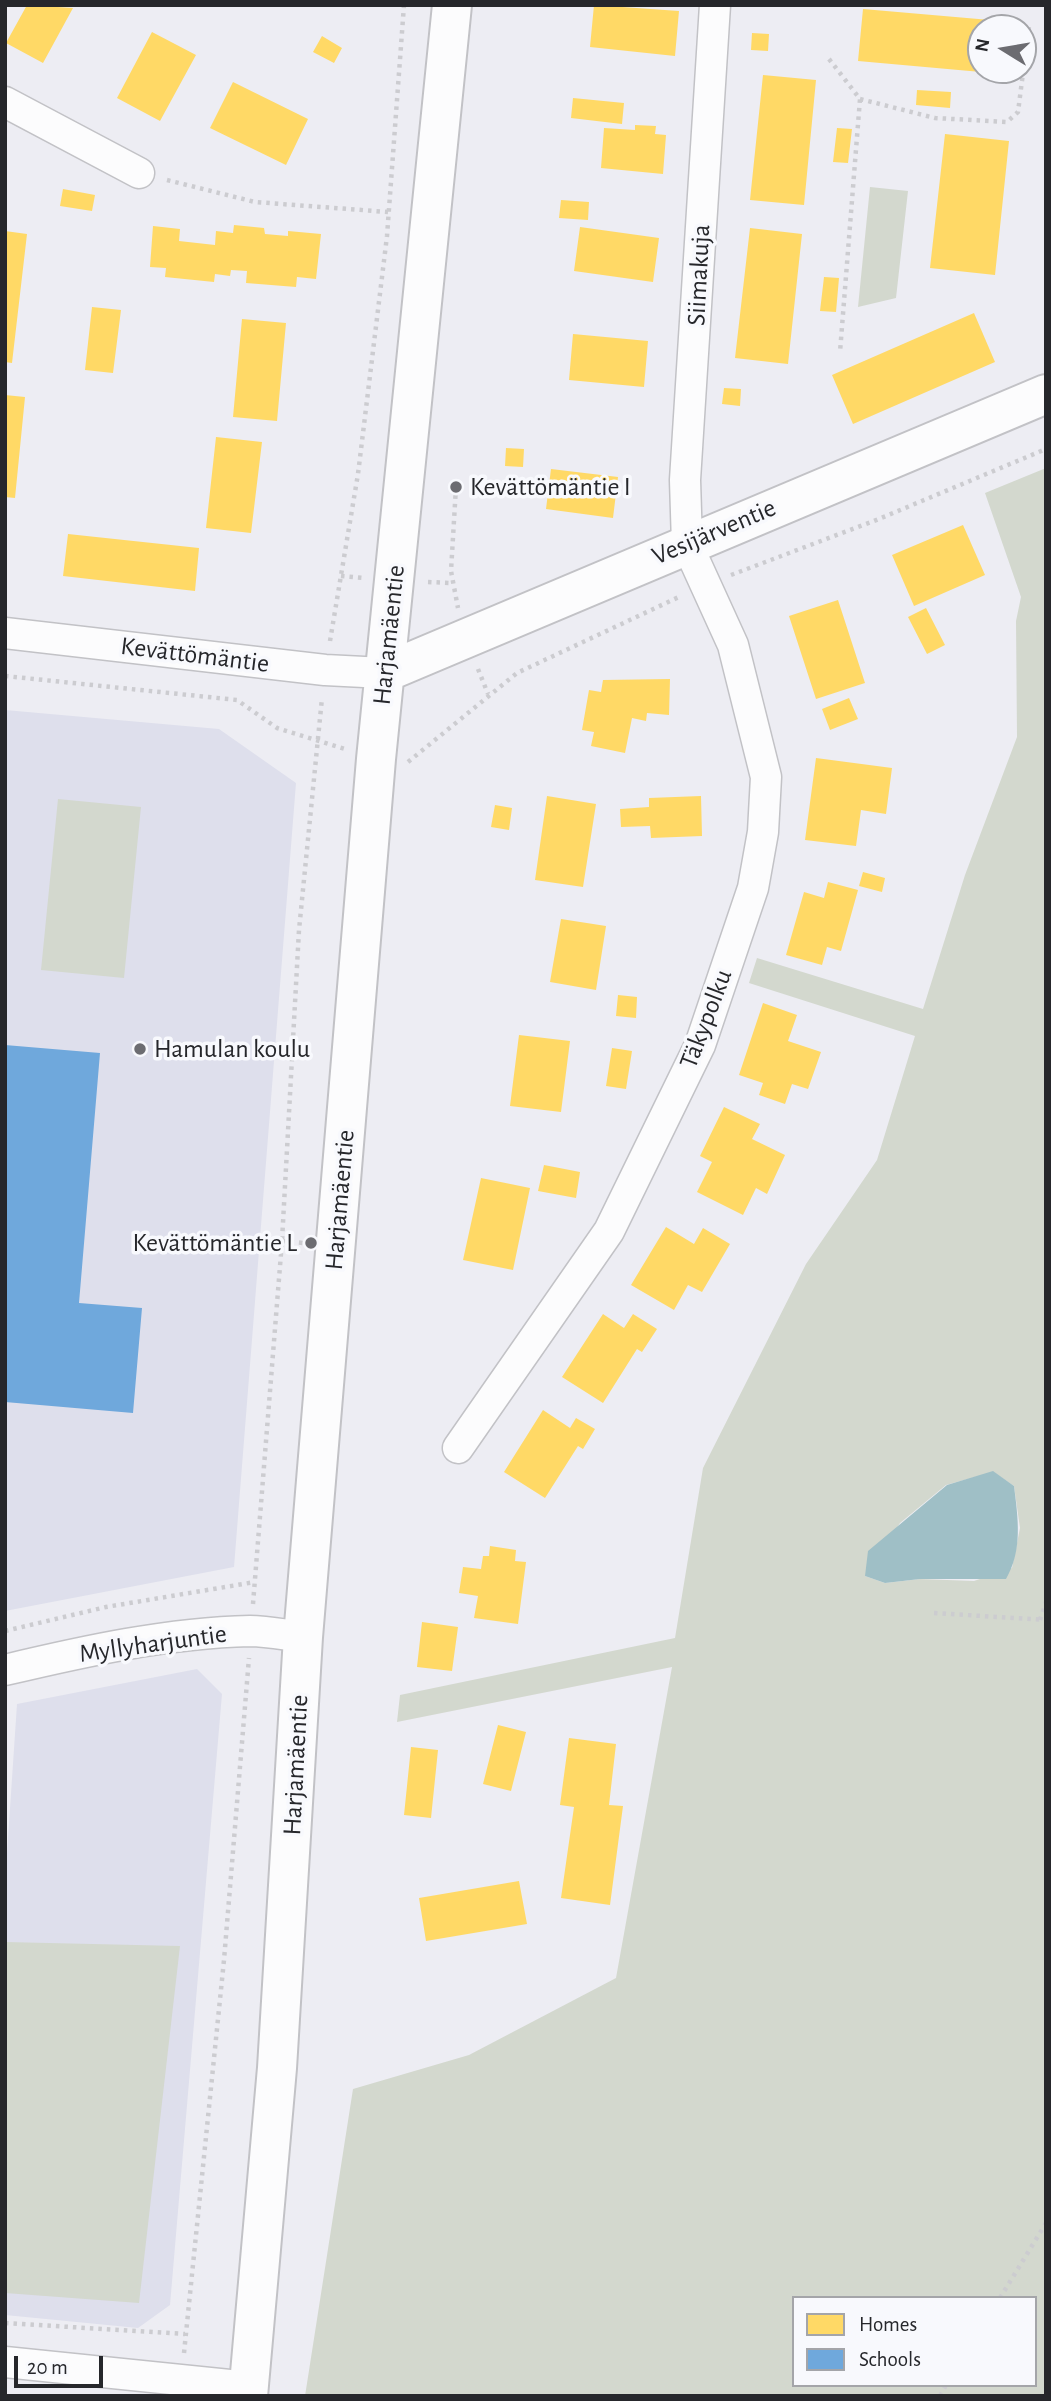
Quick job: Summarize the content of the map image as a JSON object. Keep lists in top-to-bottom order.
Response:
{
  "streets": {
    "street": [
      "Siimakuja",
      "Vesijärventie",
      "Harjamäentie",
      "Kevättömäntie",
      "Täkypolku",
      "Myllyharjuntie"
    ]
  },
  "crossings": [
    ["Siimakuja", "Vesijärventie"],
    ["Siimakuja", "Täkypolku"],
    ["Vesijärventie", "Harjamäentie"],
    ["Vesijärventie", "Kevättömäntie"],
    ["Vesijärventie", "Täkypolku"],
    ["Harjamäentie", "Kevättömäntie"],
    ["Harjamäentie", "Myllyharjuntie"]
  ],
  "places": ["Kevättömäntie I", "Hamulan koulu", "Kevättömäntie L"],
  "legend": ["Homes", "Schools"],
  "scale_bar": "20 m",
  "north": "left"
}
